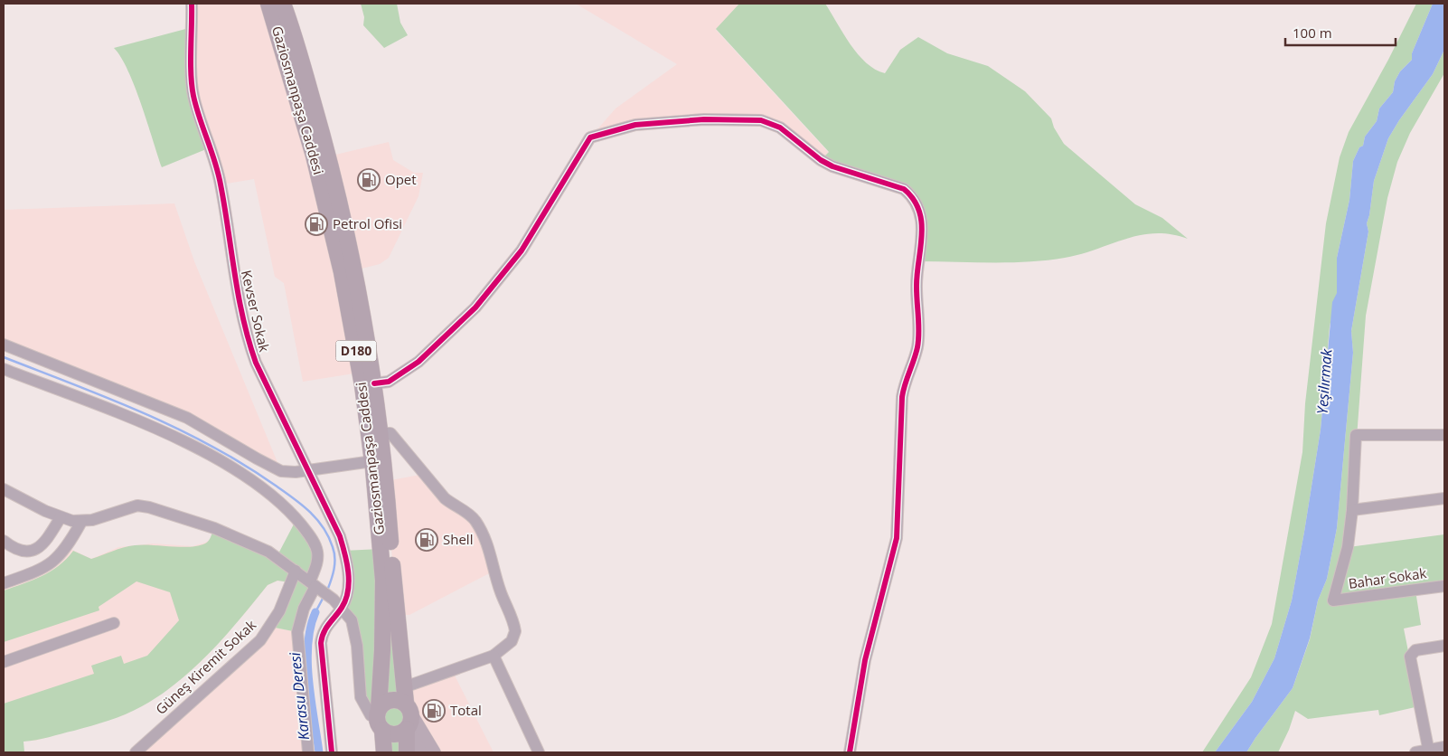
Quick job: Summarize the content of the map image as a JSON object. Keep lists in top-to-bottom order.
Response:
{
  "streets": {
    "highway": ["Gaziosmanpaşa Caddesi", "D180"],
    "street": ["Kevser Sokak", "Bahar Sokak", "Güneş Kiremit Sokak"]
  },
  "crossings": [
    ["Gaziosmanpaşa Caddesi", "D180"]
  ],
  "water": ["Yeşilırmak", "Karasu Deresi"],
  "places": {
    "fuel station": [
      "Opet",
      "Petrol Ofisi",
      "Shell",
      "Total"
    ]
  },
  "scale_bar": "100 m"
}
